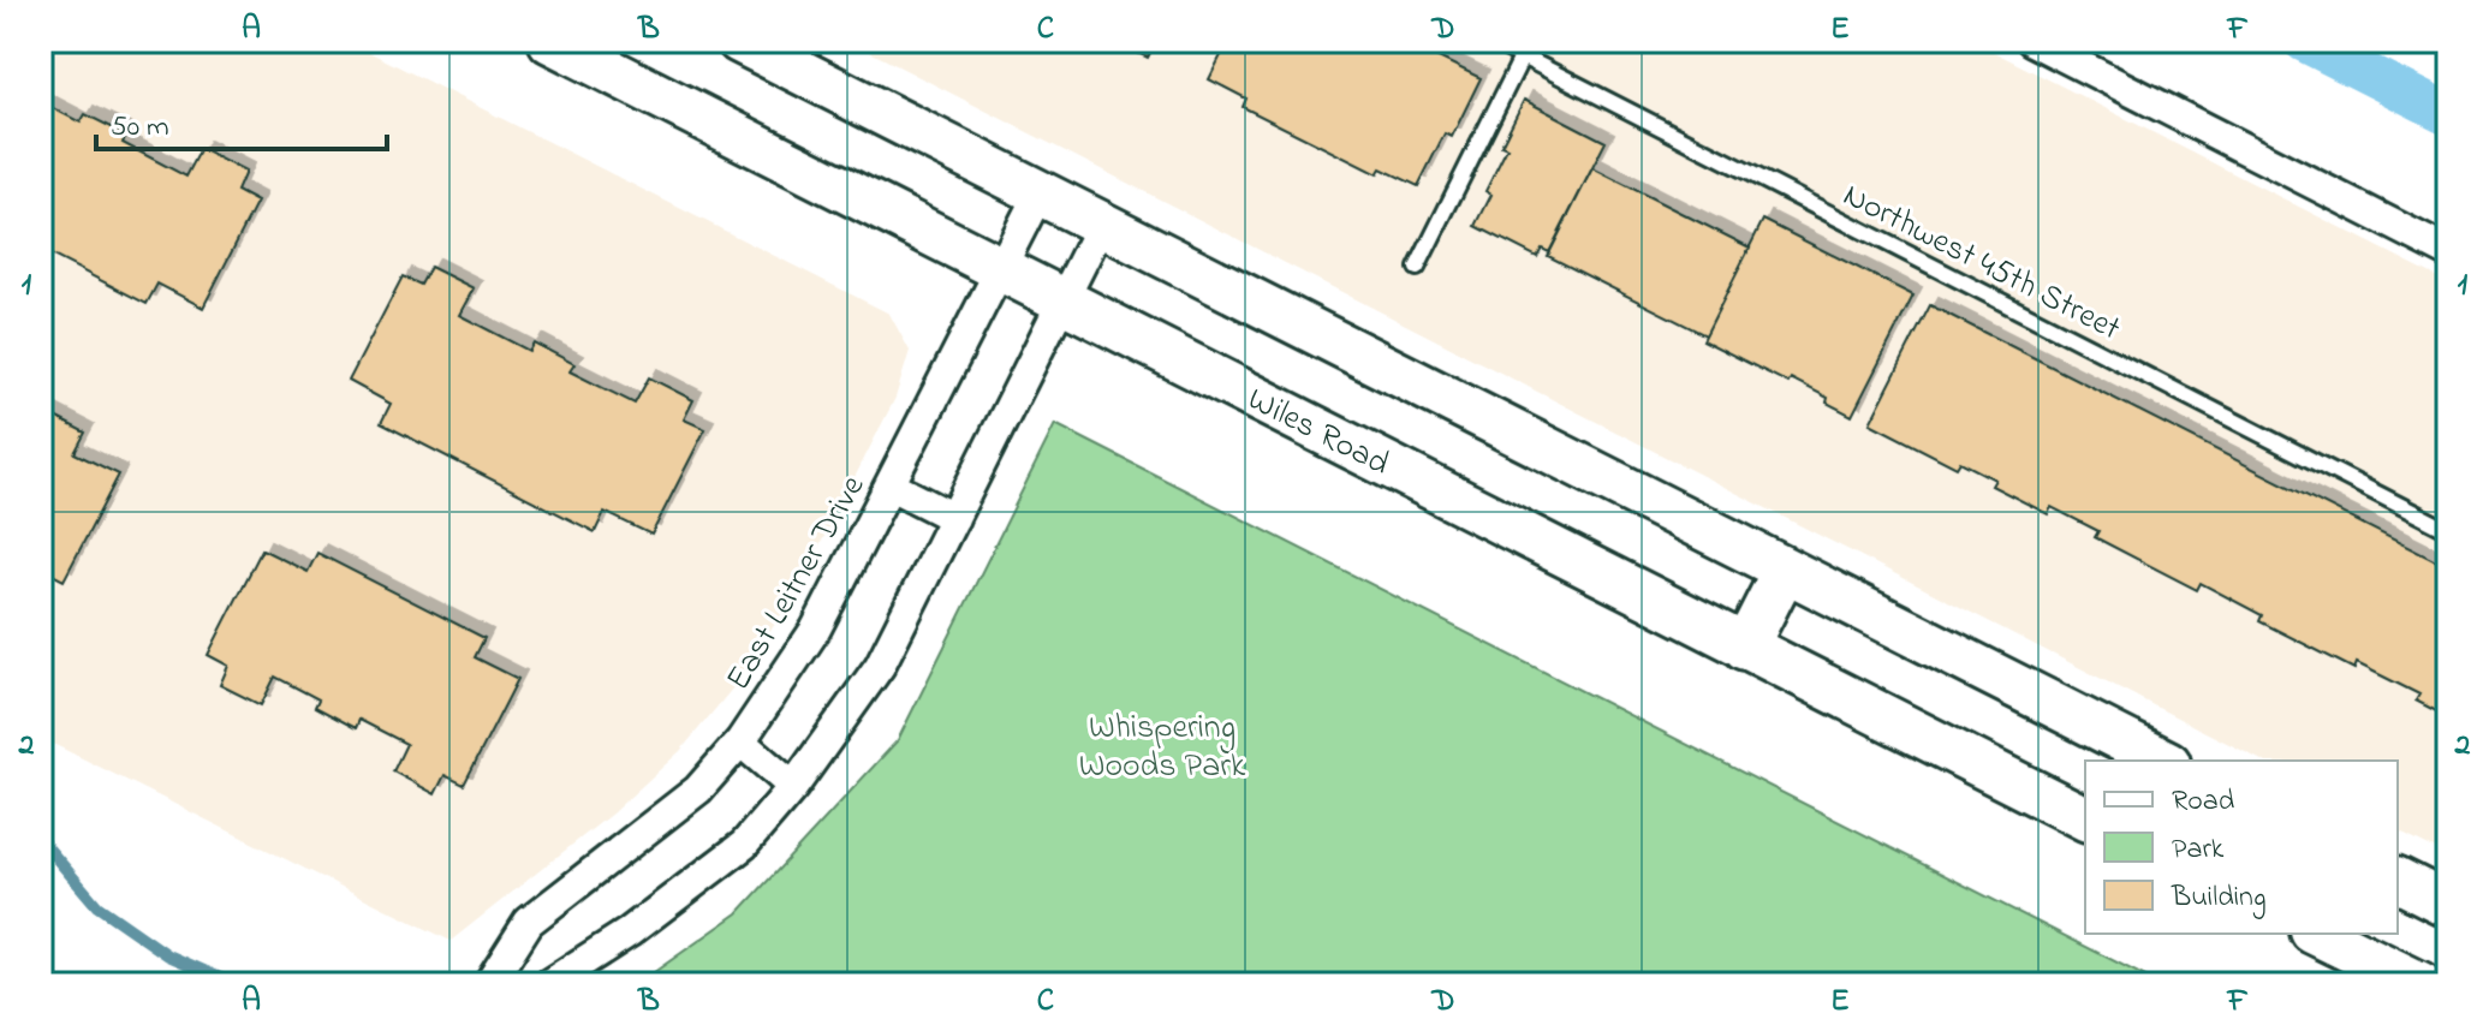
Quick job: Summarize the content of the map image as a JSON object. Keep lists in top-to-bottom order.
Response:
{
  "streets": {
    "main road": ["Wiles Road"],
    "street": ["East Leitner Drive"],
    "lane": ["Northwest 45th Street"]
  },
  "crossings": [
    ["Wiles Road", "East Leitner Drive"]
  ],
  "parks": ["Whispering Woods Park"],
  "legend": ["Road", "Park", "Building"],
  "scale_bar": "50 m",
  "grid": {
    "columns": [
      "A",
      "B",
      "C",
      "D",
      "E",
      "F"
    ],
    "rows": ["1", "2"]
  }
}
